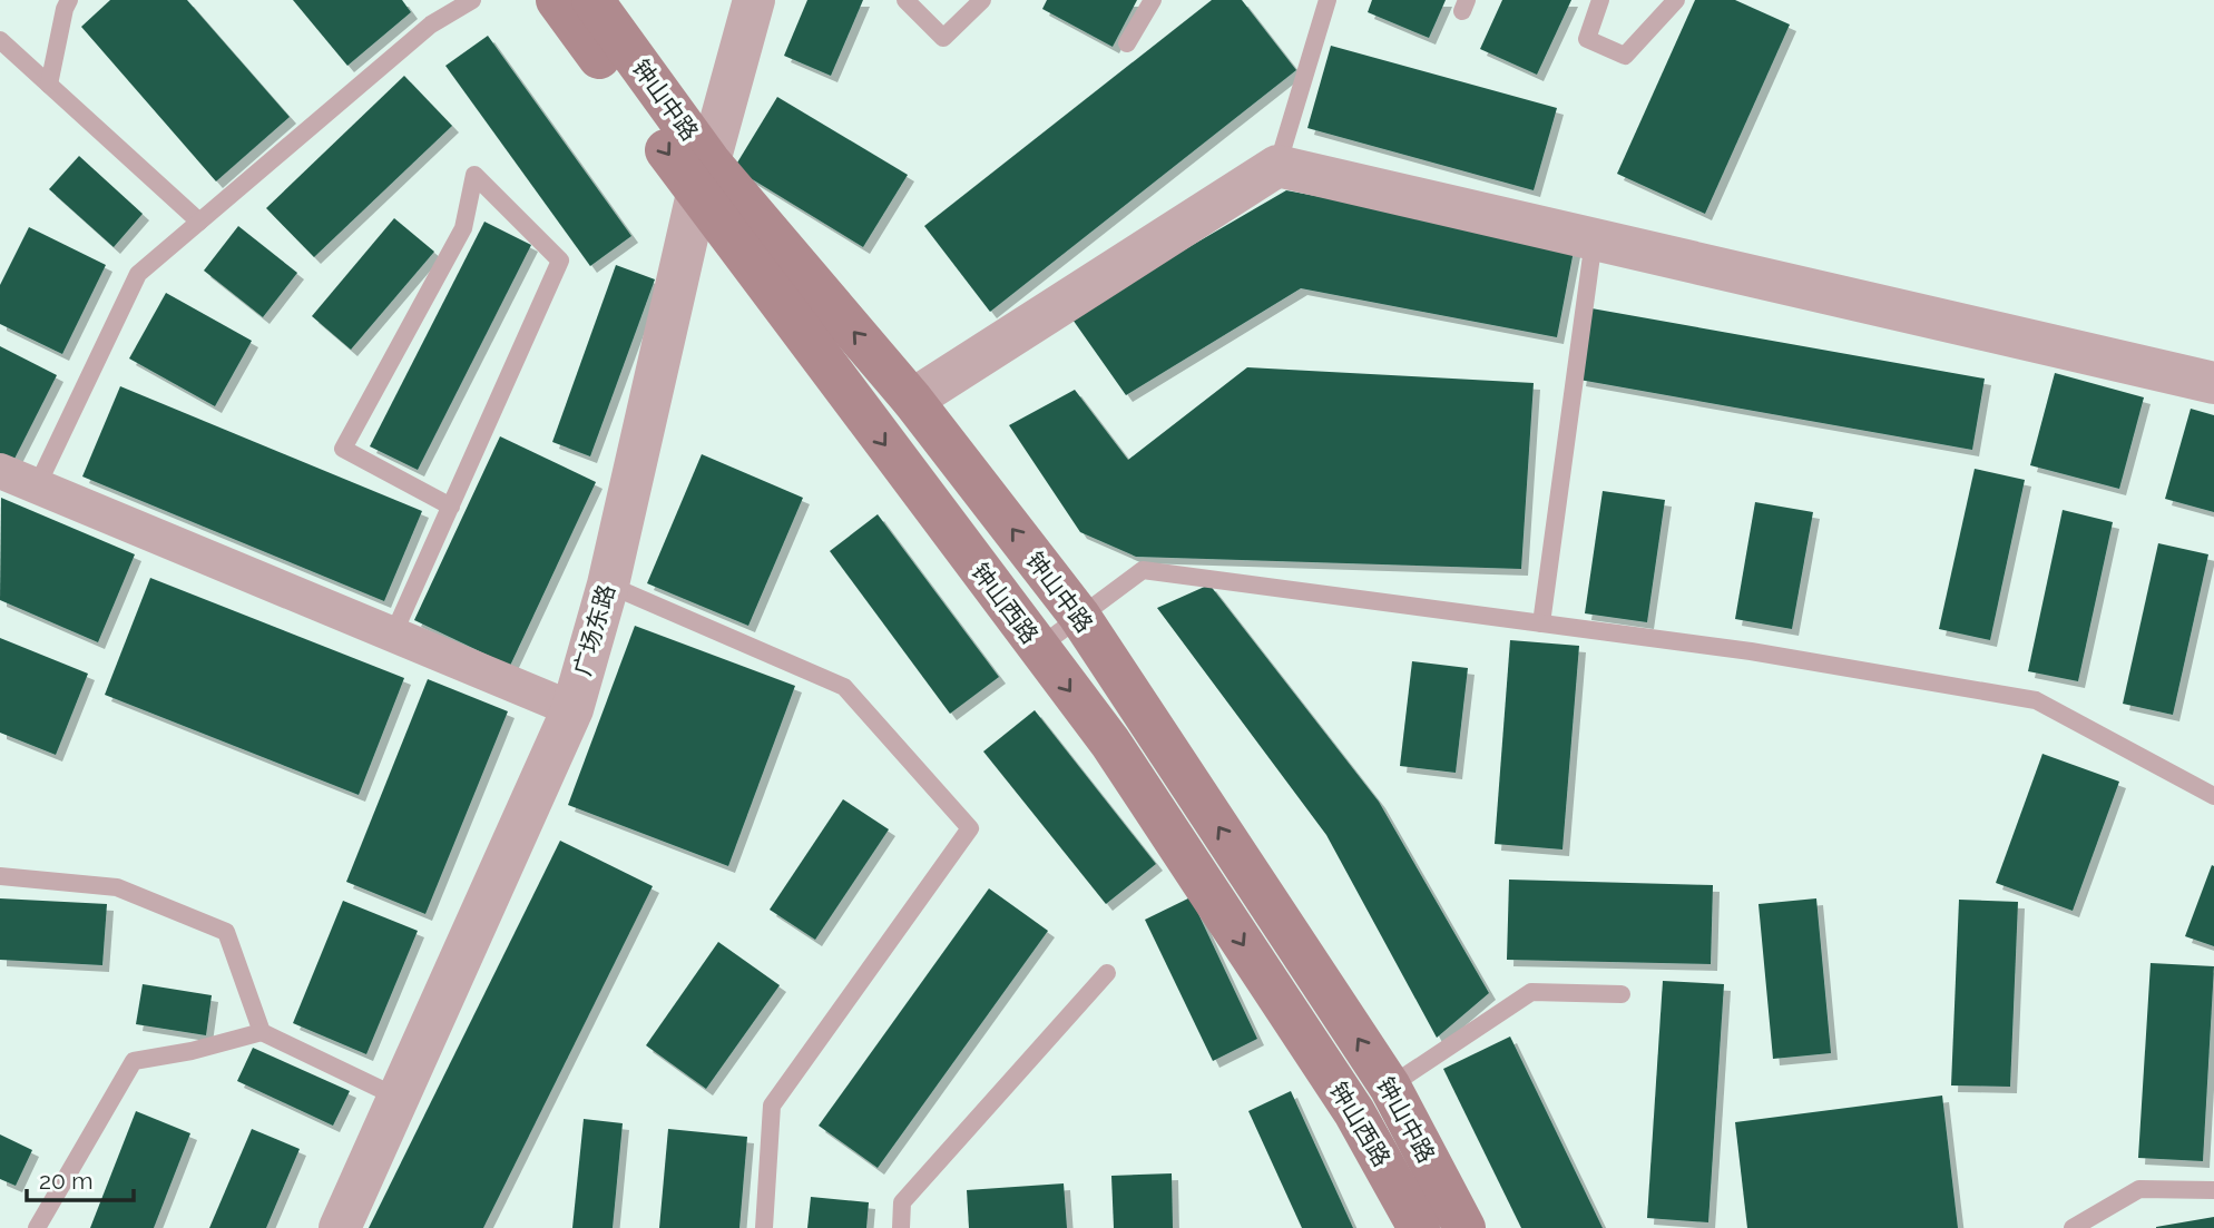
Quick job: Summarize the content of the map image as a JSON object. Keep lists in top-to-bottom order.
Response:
{
  "streets": {
    "main road": ["钟山中路", "钟山西路"],
    "street": ["广场东路"]
  },
  "crossings": [
    ["钟山中路", "钟山西路"],
    ["钟山中路", "广场东路"],
    ["钟山西路", "广场东路"]
  ],
  "one_way": ["钟山中路", "钟山西路"],
  "scale_bar": "20 m"
}
